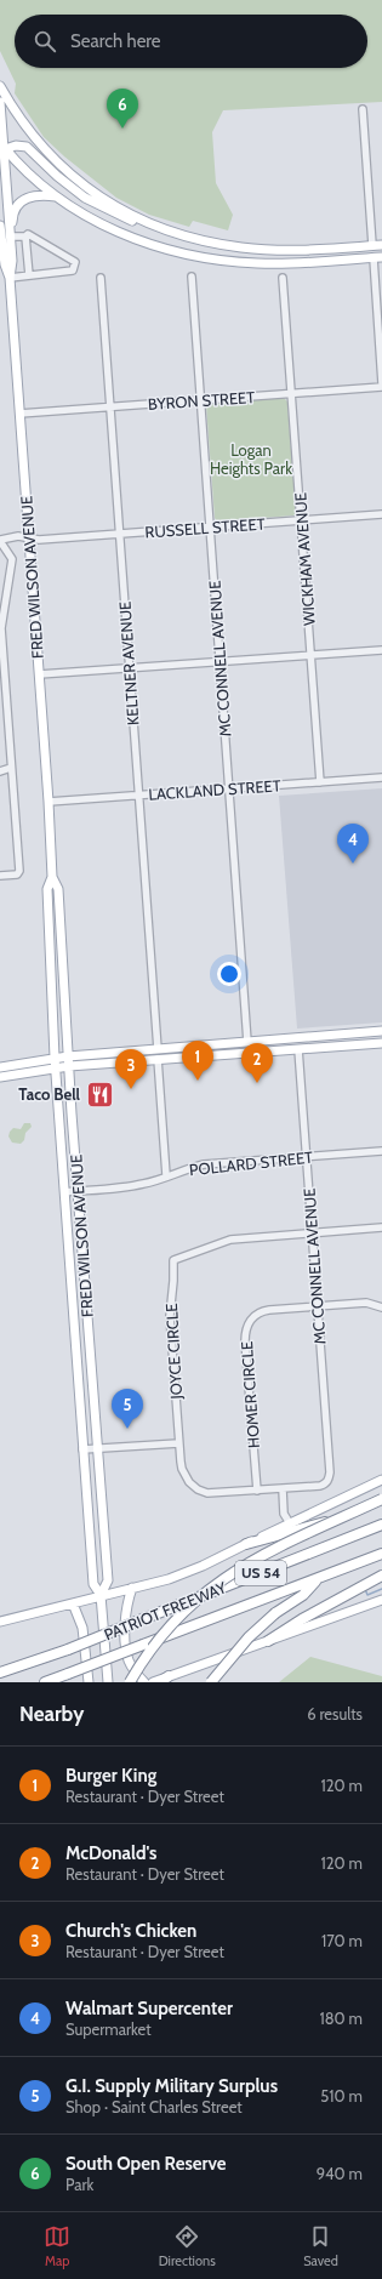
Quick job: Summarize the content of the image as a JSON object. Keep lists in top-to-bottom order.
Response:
{
  "streets": {
    "highway": ["US 54", "PATRIOT FREEWAY"],
    "main road": ["FRED WILSON AVENUE"],
    "street": [
      "BYRON STREET",
      "RUSSELL STREET",
      "WICKHAM AVENUE",
      "MC CONNELL AVENUE",
      "KELTNER AVENUE",
      "LACKLAND STREET",
      "POLLARD STREET",
      "JOYCE CIRCLE",
      "HOMER CIRCLE"
    ]
  },
  "crossings": [
    ["BYRON STREET", "WICKHAM AVENUE"],
    ["BYRON STREET", "FRED WILSON AVENUE"],
    ["BYRON STREET", "MC CONNELL AVENUE"],
    ["BYRON STREET", "KELTNER AVENUE"],
    ["RUSSELL STREET", "WICKHAM AVENUE"],
    ["RUSSELL STREET", "FRED WILSON AVENUE"],
    ["RUSSELL STREET", "MC CONNELL AVENUE"],
    ["RUSSELL STREET", "KELTNER AVENUE"],
    ["WICKHAM AVENUE", "LACKLAND STREET"],
    ["FRED WILSON AVENUE", "LACKLAND STREET"],
    ["FRED WILSON AVENUE", "POLLARD STREET"],
    ["MC CONNELL AVENUE", "LACKLAND STREET"],
    ["MC CONNELL AVENUE", "POLLARD STREET"],
    ["MC CONNELL AVENUE", "JOYCE CIRCLE"],
    ["MC CONNELL AVENUE", "HOMER CIRCLE"],
    ["KELTNER AVENUE", "LACKLAND STREET"],
    ["JOYCE CIRCLE", "HOMER CIRCLE"]
  ],
  "parks": ["Logan Heights Park"],
  "places": {
    "restaurant": ["Taco Bell"]
  },
  "page": {
    "search": "Search here",
    "pins": [
      "6",
      "4",
      "1",
      "2",
      "3",
      "5"
    ],
    "heading": ["Nearby", "6 results"],
    "list": [
      {
        "mark": "1",
        "name": "Burger King",
        "note": "Restaurant · Dyer Street",
        "value": "120 m"
      },
      {
        "mark": "2",
        "name": "McDonald's",
        "note": "Restaurant · Dyer Street",
        "value": "120 m"
      },
      {
        "mark": "3",
        "name": "Church's Chicken",
        "note": "Restaurant · Dyer Street",
        "value": "170 m"
      },
      {
        "mark": "4",
        "name": "Walmart Supercenter",
        "note": "Supermarket",
        "value": "180 m"
      },
      {
        "mark": "5",
        "name": "G.I. Supply Military Surplus",
        "note": "Shop · Saint Charles Street",
        "value": "510 m"
      },
      {
        "mark": "6",
        "name": "South Open Reserve",
        "note": "Park",
        "value": "940 m"
      }
    ],
    "nav": ["Map", "Directions", "Saved"]
  }
}
